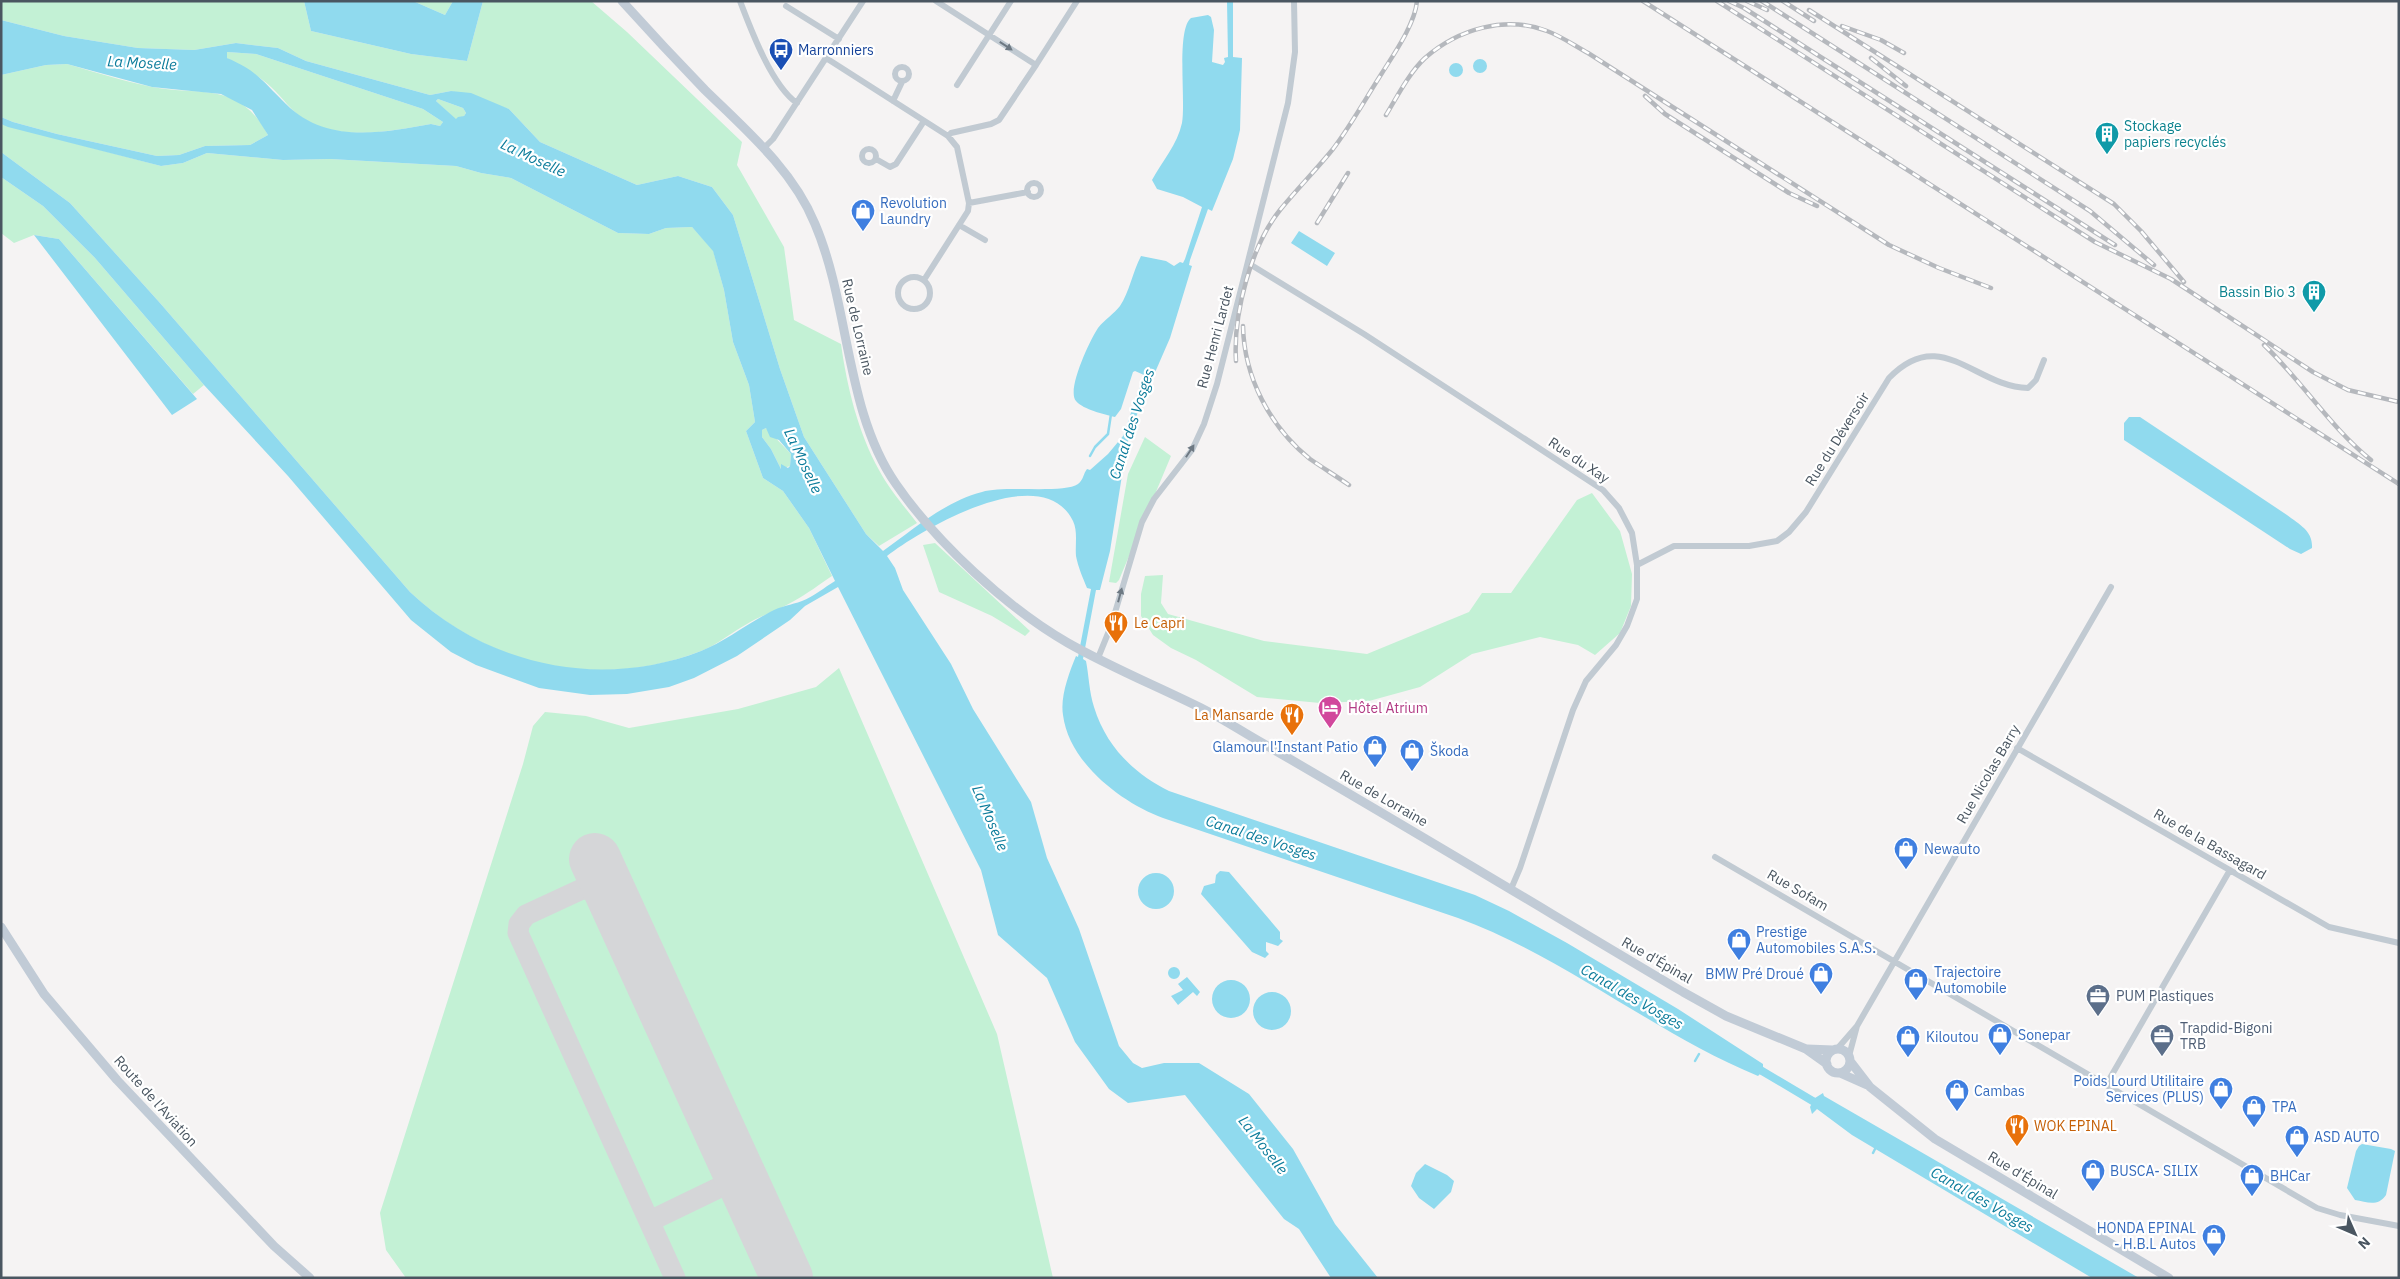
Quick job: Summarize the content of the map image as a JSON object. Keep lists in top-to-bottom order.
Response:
{
  "streets": {
    "main road": ["Rue de Lorraine", "Rue d'Épinal", "Route de l'Aviation"],
    "street": [
      "Rue Henri Lardet",
      "Rue du Déversoir",
      "Rue du Xay",
      "Rue Nicolas Barry",
      "Rue de la Bassagard",
      "Rue Sofam"
    ]
  },
  "crossings": [
    ["Rue de Lorraine", "Rue Henri Lardet"],
    ["Rue de Lorraine", "Rue du Xay"],
    ["Rue de Lorraine", "Rue d'Épinal"],
    ["Rue Henri Lardet", "Rue du Xay"],
    ["Rue du Déversoir", "Rue du Xay"],
    ["Rue Nicolas Barry", "Rue de la Bassagard"],
    ["Rue Nicolas Barry", "Rue Sofam"],
    ["Rue Nicolas Barry", "Rue d'Épinal"]
  ],
  "one_way": ["Rue Henri Lardet"],
  "water": ["La Moselle", "Canal des Vosges"],
  "places": {
    "bus stop": ["Marronniers"],
    "building": ["Stockage papiers recyclés", "Bassin Bio 3"],
    "shop": [
      "Revolution Laundry",
      "Glamour l'Instant Patio",
      "Škoda",
      "Newauto",
      "Prestige Automobiles S.A.S.",
      "BMW Pré Droué",
      "Trajectoire Automobile",
      "Sonepar",
      "Kiloutou",
      "Poids Lourd Utilitaire Services (PLUS)",
      "Cambas",
      "TPA",
      "ASD AUTO",
      "BUSCA- SILIX",
      "BHCar",
      "HONDA EPINAL - H.B.L Autos"
    ],
    "restaurant": ["Le Capri", "La Mansarde", "WOK EPINAL"],
    "hotel": ["Hôtel Atrium"],
    "office": ["PUM Plastiques", "Trapdid-Bigoni TRB"]
  },
  "north": "bottom right"
}
